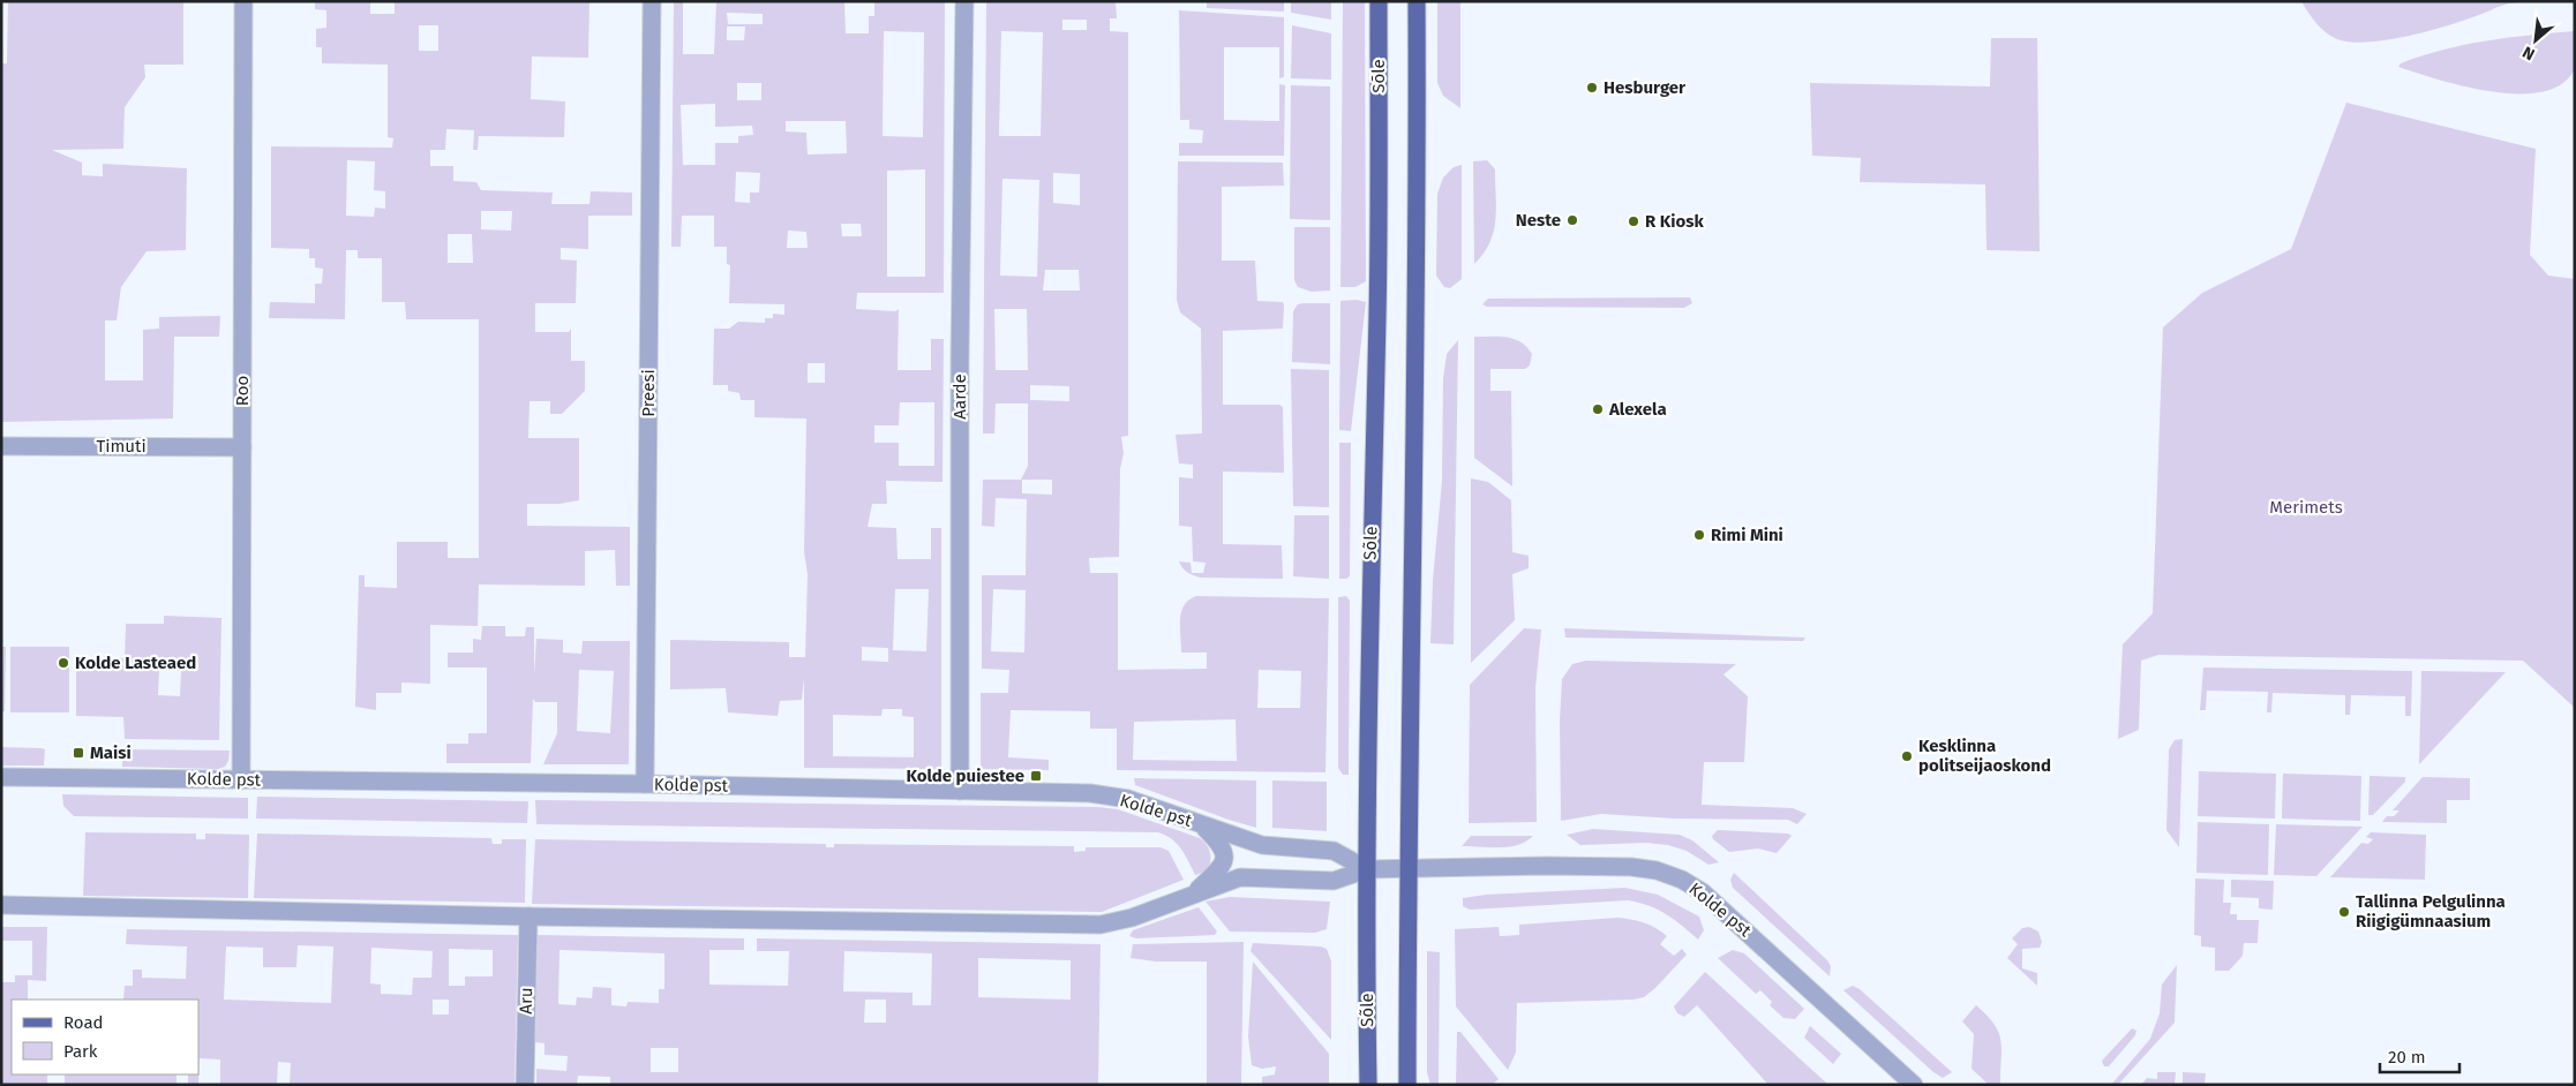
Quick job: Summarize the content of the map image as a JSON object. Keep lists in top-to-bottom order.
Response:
{
  "streets": {
    "main road": ["Sõle"],
    "street": [
      "Roo",
      "Preesi",
      "Aarde",
      "Timuti",
      "Kolde pst",
      "Aru"
    ]
  },
  "crossings": [
    ["Sõle", "Kolde pst"],
    ["Roo", "Timuti"],
    ["Roo", "Kolde pst"],
    ["Preesi", "Kolde pst"],
    ["Aarde", "Kolde pst"],
    ["Kolde pst", "Aru"]
  ],
  "parks": ["Merimets"],
  "places": {
    "other": [
      "Hesburger",
      "Neste",
      "R Kiosk",
      "Alexela",
      "Rimi Mini",
      "Kolde Lasteaed",
      "Kesklinna politseijaoskond",
      "Tallinna Pelgulinna Riigigümnaasium"
    ],
    "transit": ["Maisi", "Kolde puiestee"]
  },
  "legend": ["Road", "Park"],
  "scale_bar": "20 m",
  "north": "bottom left"
}
